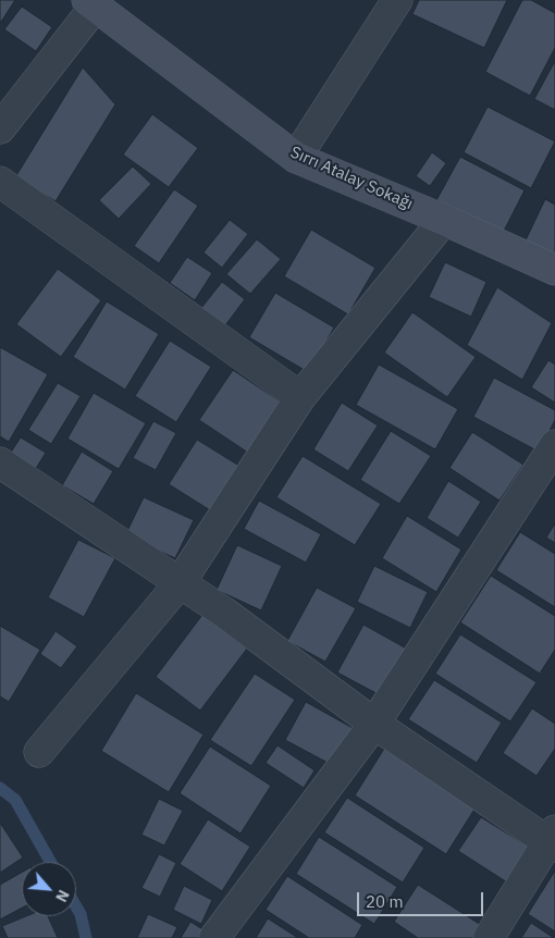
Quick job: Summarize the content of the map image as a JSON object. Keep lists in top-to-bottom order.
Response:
{
  "streets": {
    "main road": ["Sırrı Atalay Sokağı"]
  },
  "scale_bar": "20 m",
  "north": "bottom right"
}
